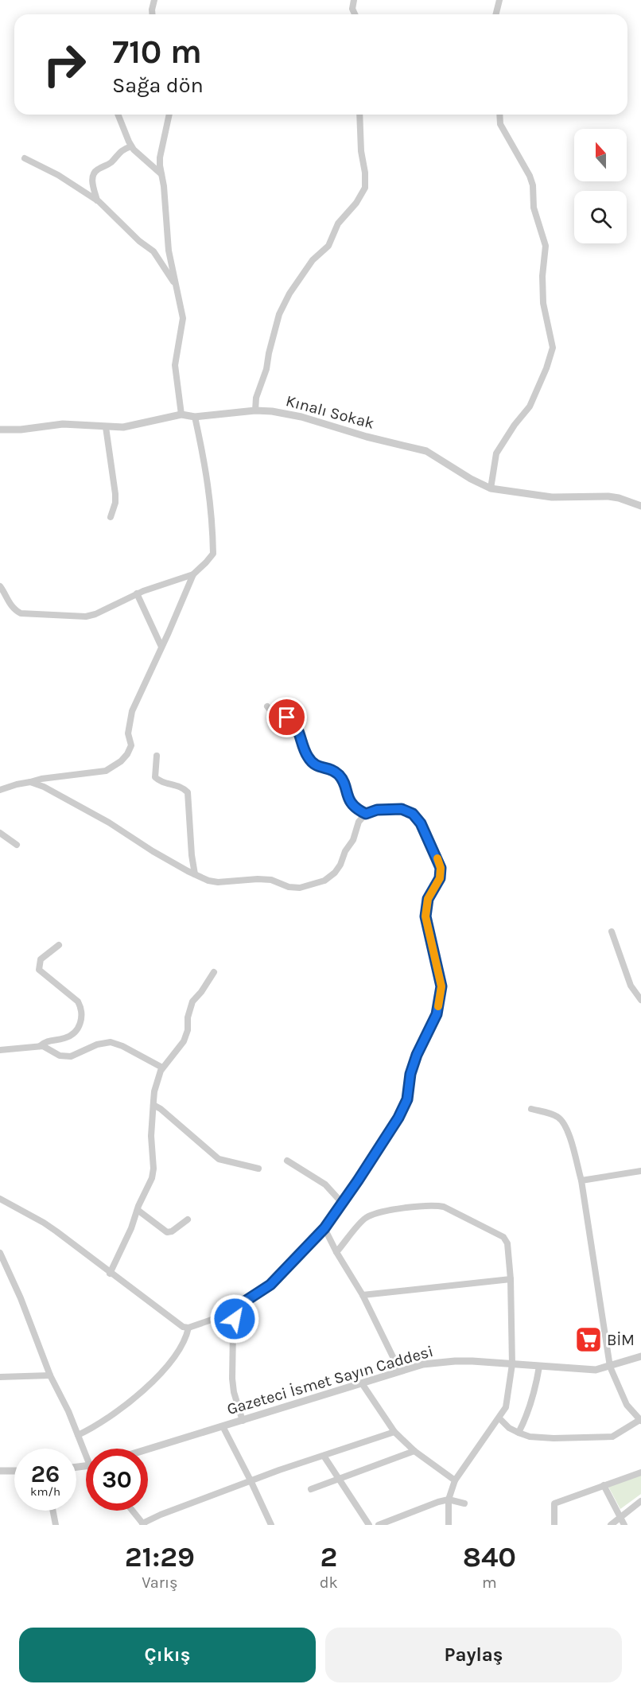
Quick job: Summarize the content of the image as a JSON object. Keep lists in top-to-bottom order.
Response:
{
  "streets": {
    "street": ["Kınalı Sokak", "Gazeteci İsmet Sayın Caddesi"]
  },
  "places": {
    "supermarket": ["BİM"]
  },
  "north": "top",
  "page": {
    "turn": ["710 m", "Sağa dön"],
    "speed": "26 km/h",
    "limit": "30",
    "eta": [
      "21:29",
      "Varış",
      "2",
      "dk",
      "840",
      "m"
    ],
    "buttons": ["Çıkış", "Paylaş"]
  }
}
